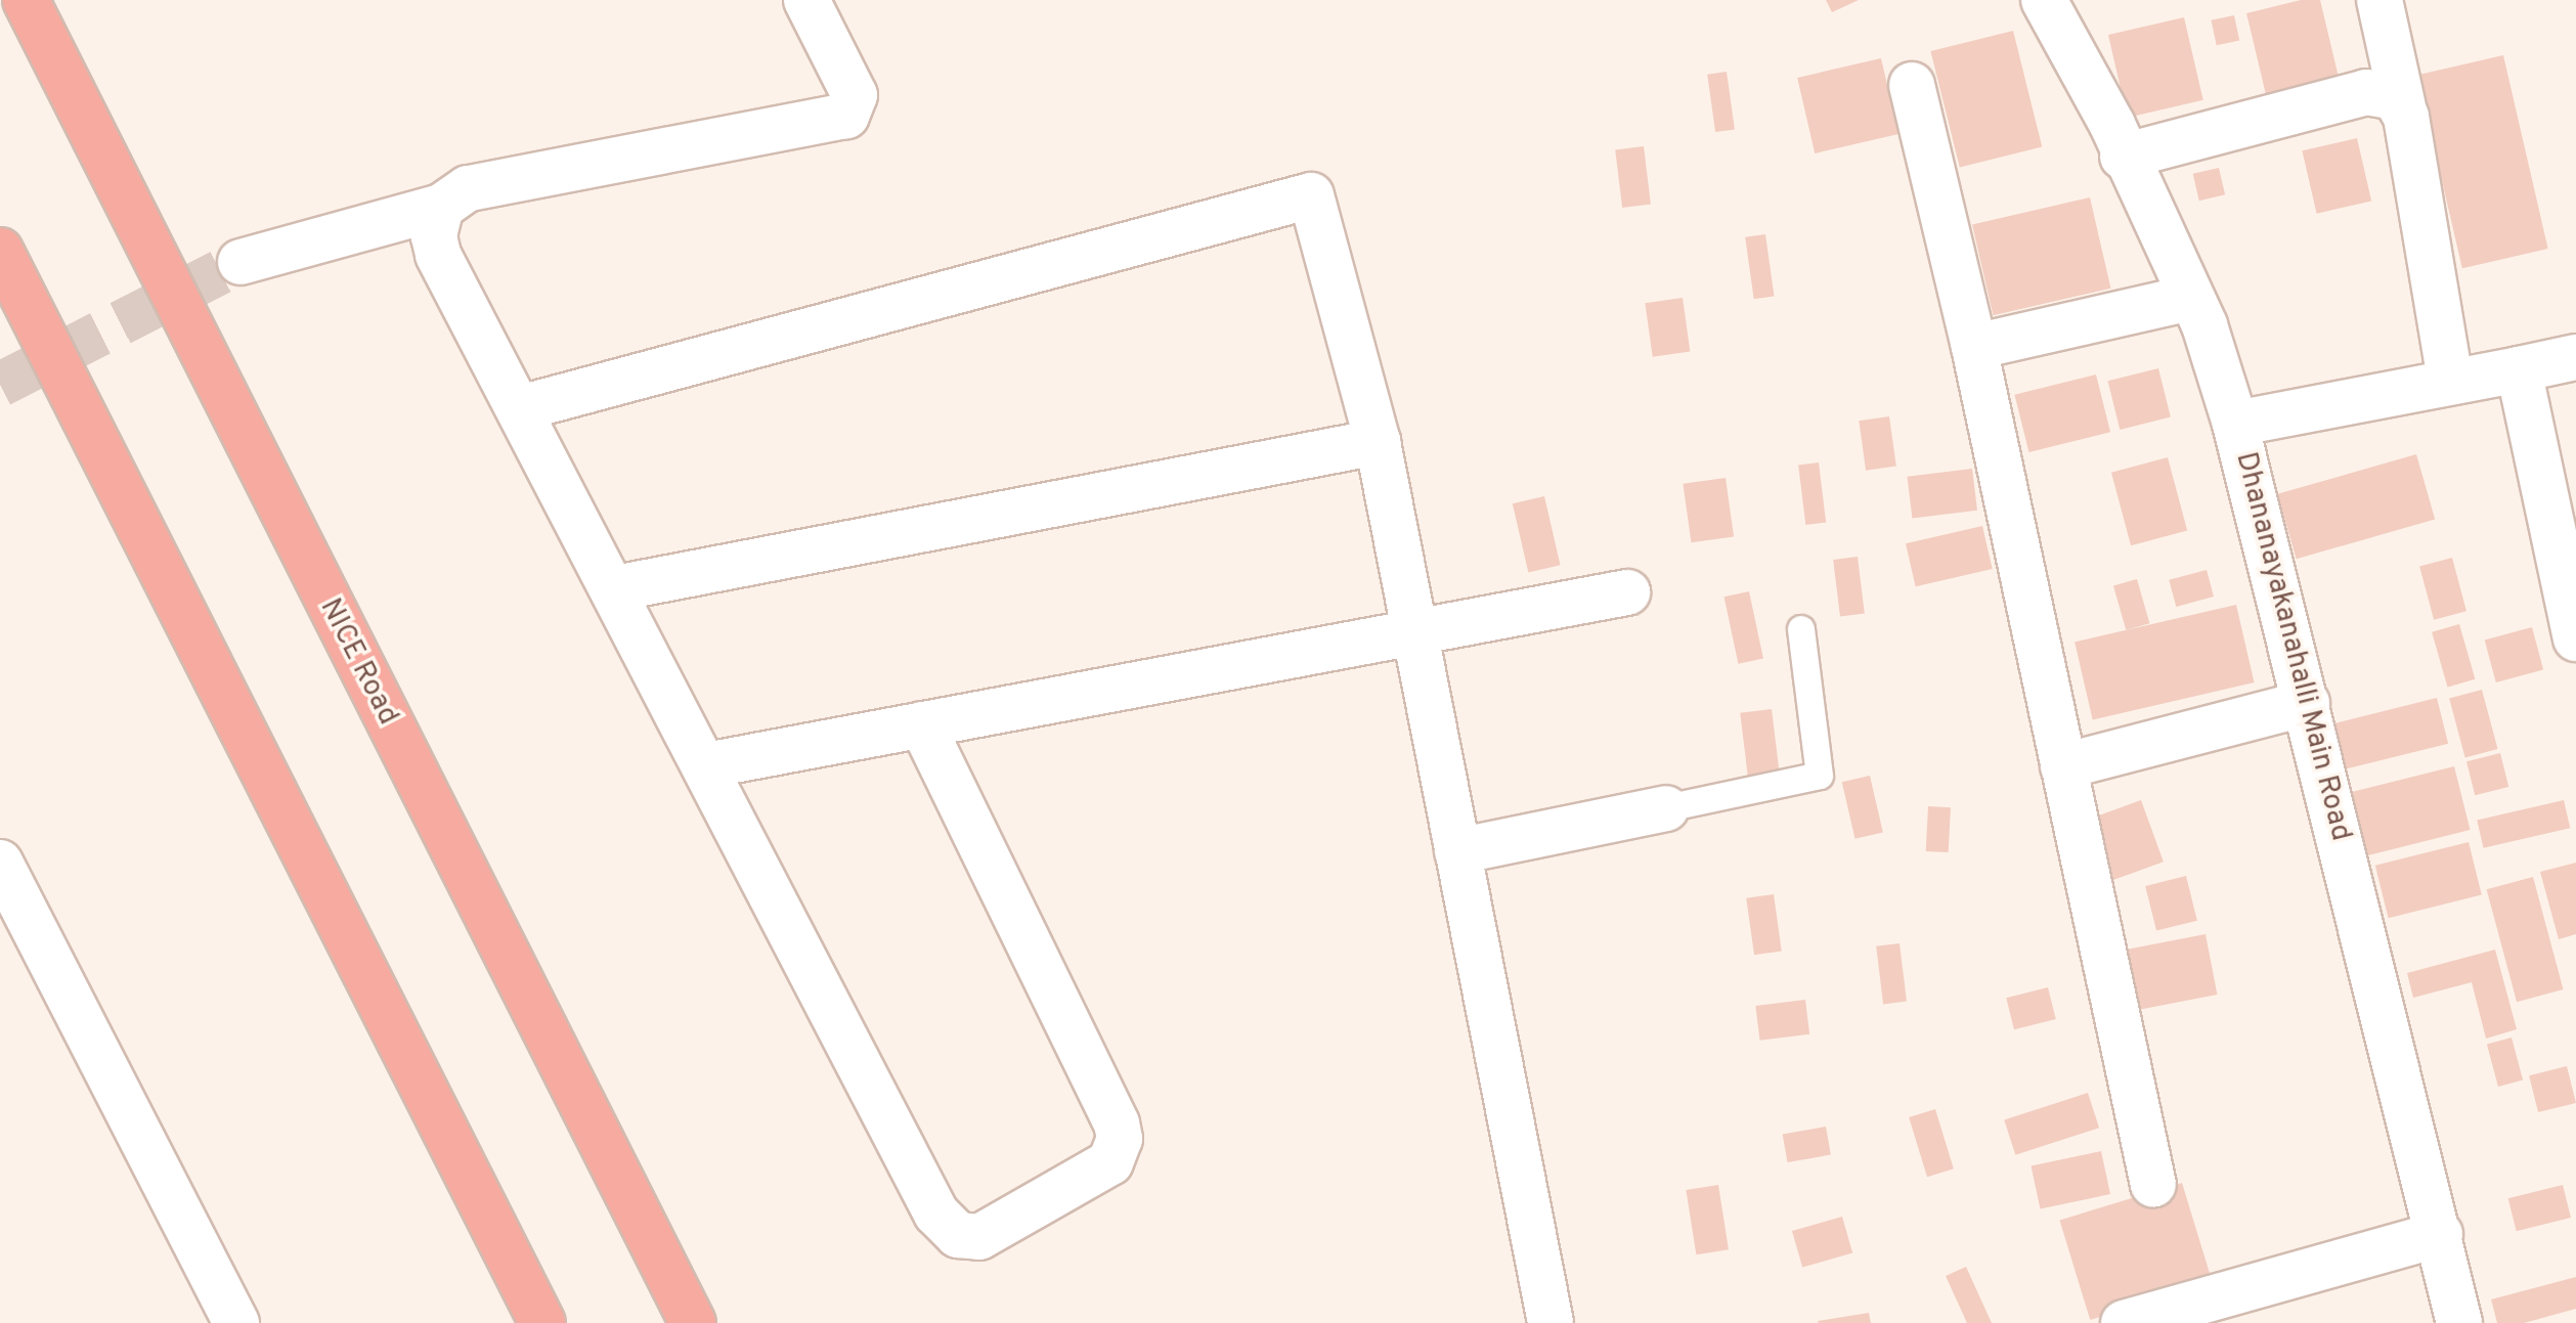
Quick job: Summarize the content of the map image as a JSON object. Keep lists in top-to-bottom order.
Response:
{
  "streets": {
    "highway": ["NICE Road"],
    "street": ["Dhananayakanahalli Main Road"]
  }
}
